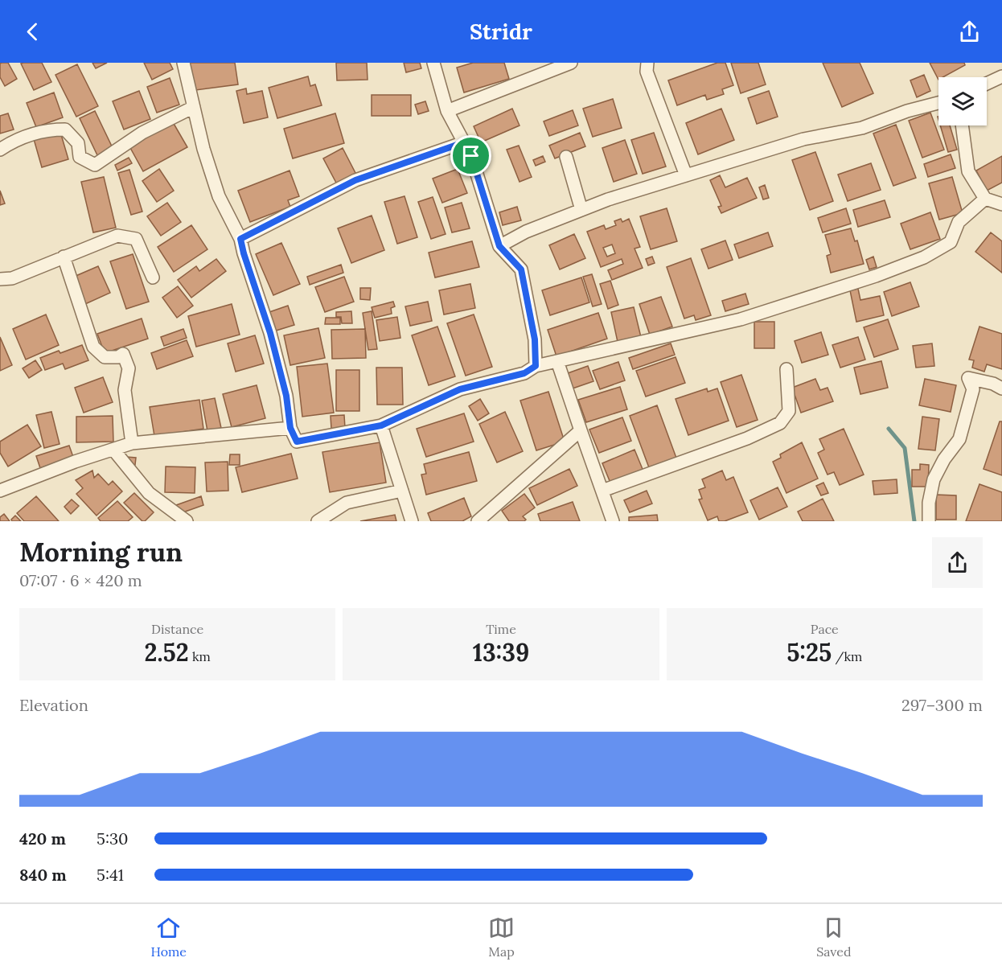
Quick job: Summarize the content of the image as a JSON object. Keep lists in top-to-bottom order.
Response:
{
  "page": {
    "header": "Stridr",
    "heading": ["Morning run", "07:07 · 6 × 420 m"],
    "stats": [
      ["Distance", "2.52 km"],
      ["Time", "13:39"],
      ["Pace", "5:25 /km"]
    ],
    "chart": ["Elevation", "297–300 m"],
    "list": [
      {
        "name": "420 m",
        "note": "5:30"
      },
      {
        "name": "840 m",
        "note": "5:41"
      }
    ],
    "tabs": ["Home", "Map", "Saved"]
  }
}
